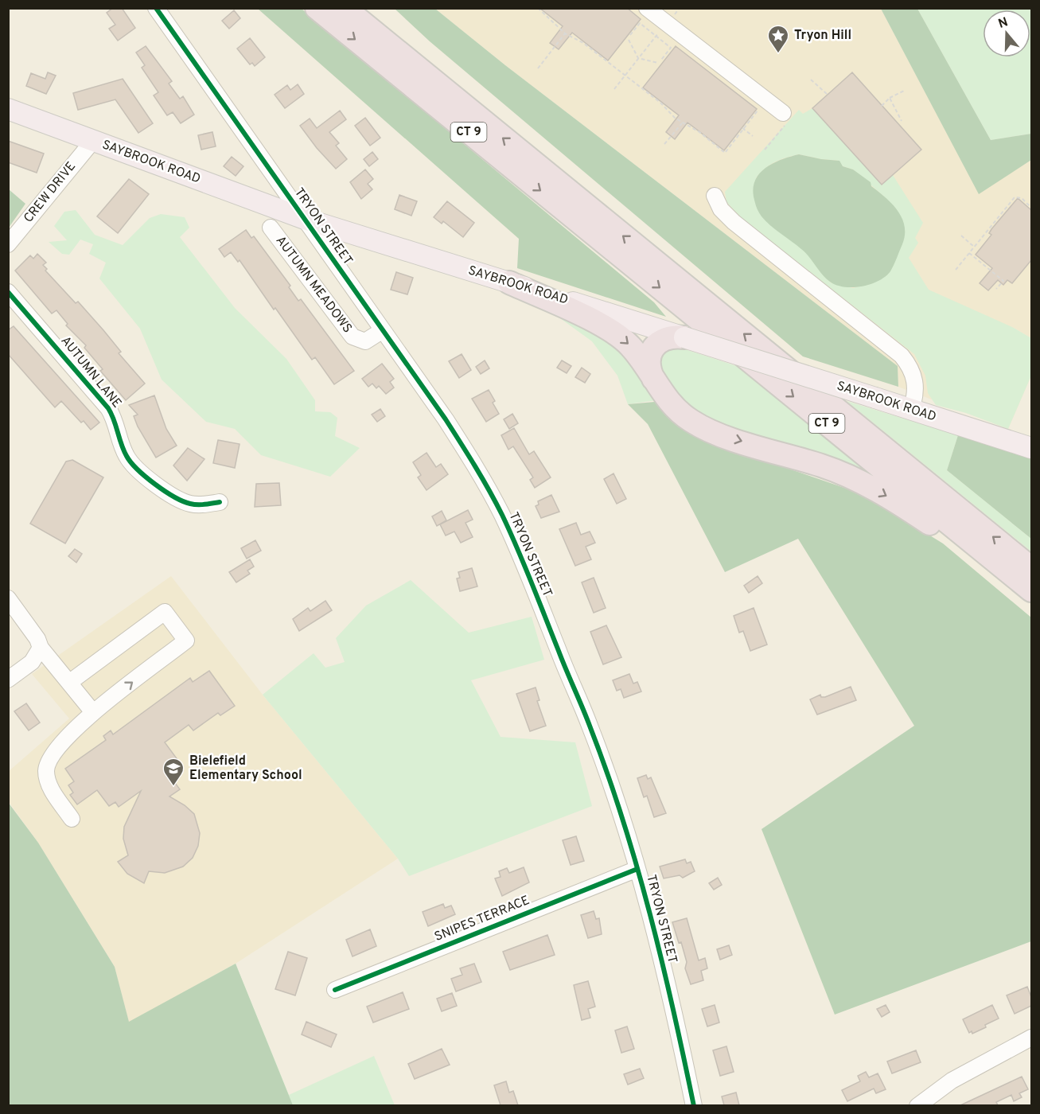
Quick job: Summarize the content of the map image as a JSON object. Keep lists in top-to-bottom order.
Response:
{
  "streets": {
    "highway": ["CT 9"],
    "main road": ["SAYBROOK ROAD"],
    "street": [
      "CREW DRIVE",
      "TRYON STREET",
      "AUTUMN MEADOWS",
      "AUTUMN LANE",
      "SNIPES TERRACE"
    ]
  },
  "crossings": [
    ["SAYBROOK ROAD", "CREW DRIVE"],
    ["SAYBROOK ROAD", "TRYON STREET"],
    ["TRYON STREET", "AUTUMN MEADOWS"],
    ["TRYON STREET", "SNIPES TERRACE"]
  ],
  "places": {
    "place": ["Tryon Hill"],
    "school or university": ["Bielefield Elementary School"]
  },
  "north": "top"
}
